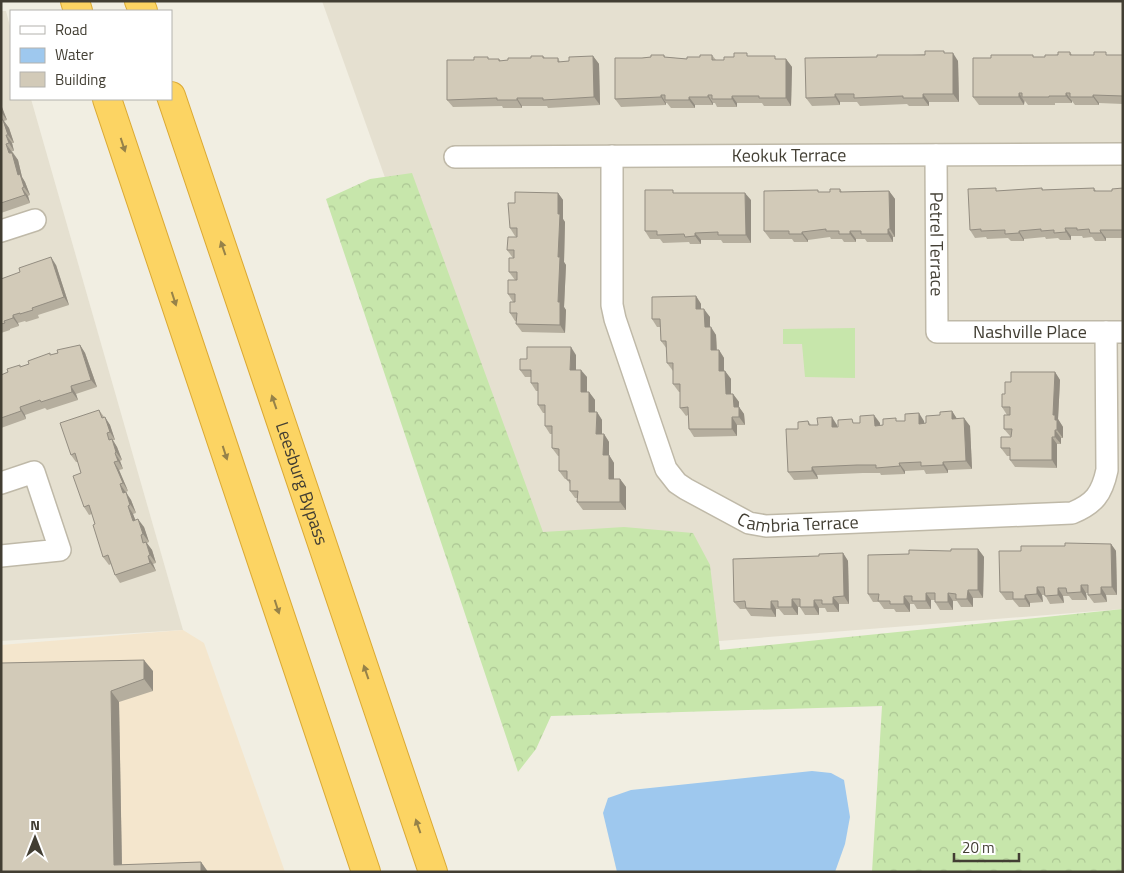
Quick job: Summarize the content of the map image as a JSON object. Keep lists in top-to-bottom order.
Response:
{
  "streets": {
    "highway": ["Leesburg Bypass"],
    "street": [
      "Keokuk Terrace",
      "Petrel Terrace",
      "Nashville Place",
      "Cambria Terrace"
    ]
  },
  "crossings": [
    ["Keokuk Terrace", "Petrel Terrace"],
    ["Keokuk Terrace", "Cambria Terrace"],
    ["Petrel Terrace", "Nashville Place"],
    ["Nashville Place", "Cambria Terrace"]
  ],
  "legend": ["Road", "Water", "Building"],
  "scale_bar": "20 m",
  "north": "top"
}
